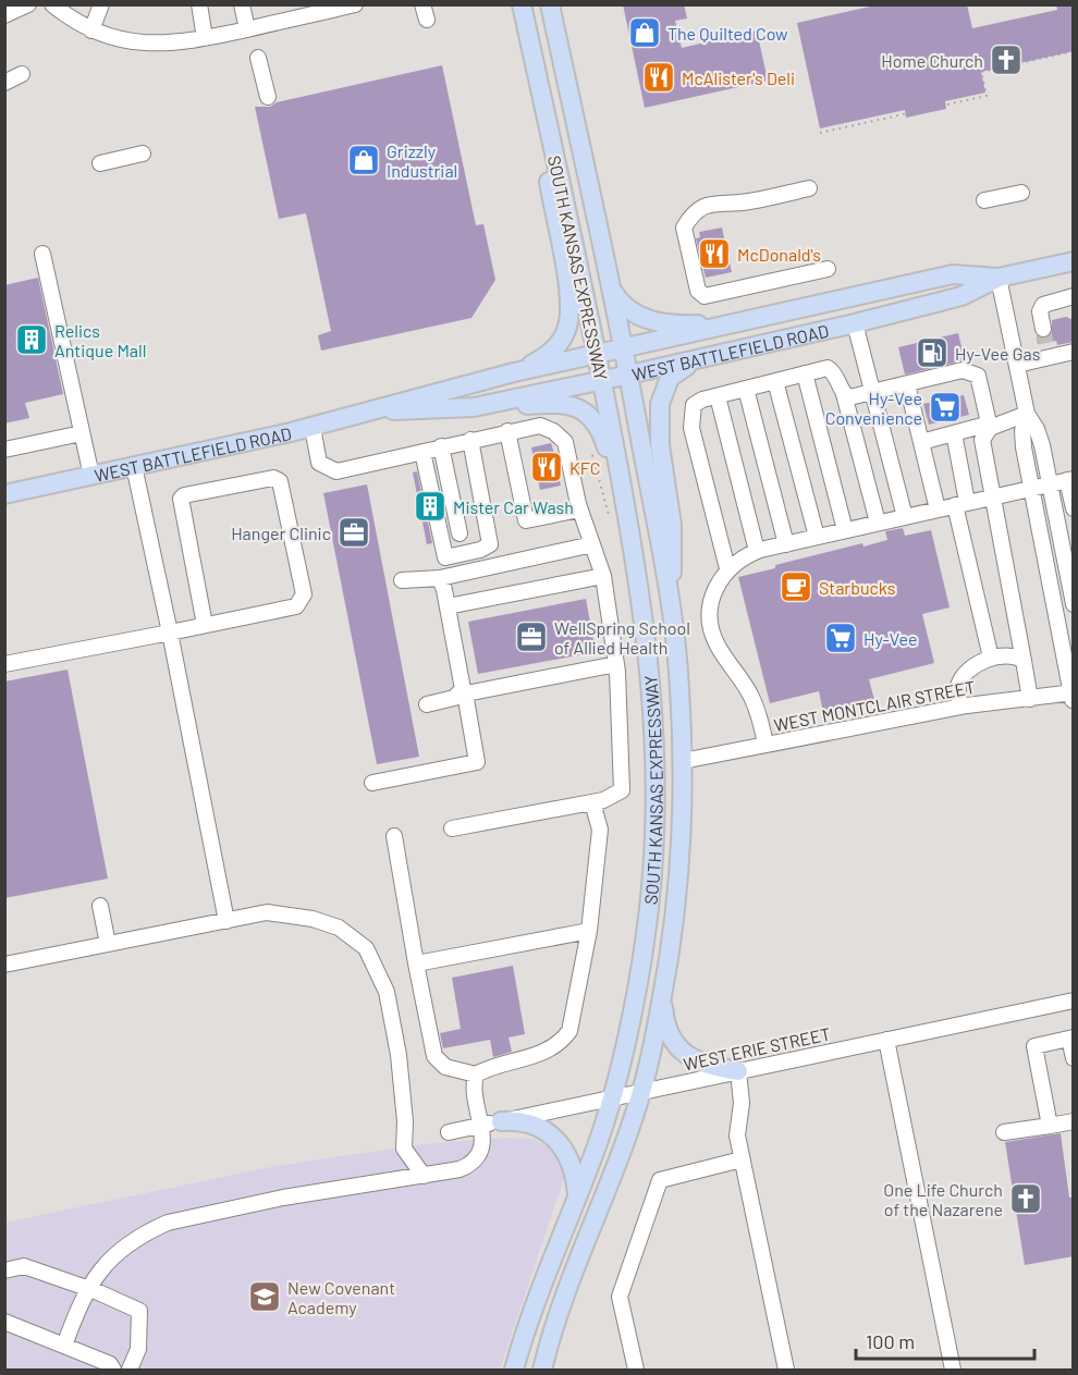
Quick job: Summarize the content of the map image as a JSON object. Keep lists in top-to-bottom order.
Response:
{
  "streets": {
    "main road": ["SOUTH KANSAS EXPRESSWAY", "WEST BATTLEFIELD ROAD"],
    "street": ["WEST MONTCLAIR STREET", "WEST ERIE STREET"]
  },
  "crossings": [
    ["SOUTH KANSAS EXPRESSWAY", "WEST BATTLEFIELD ROAD"],
    ["SOUTH KANSAS EXPRESSWAY", "WEST MONTCLAIR STREET"],
    ["SOUTH KANSAS EXPRESSWAY", "WEST ERIE STREET"]
  ],
  "places": {
    "shop": ["The Quilted Cow", "Grizzly Industrial"],
    "church": ["Home Church", "One Life Church of the Nazarene"],
    "restaurant": ["McAlister's Deli", "McDonald's", "KFC"],
    "building": ["Relics Antique Mall", "Mister Car Wash"],
    "fuel station": ["Hy-Vee Gas"],
    "supermarket": ["Hy-Vee Convenience", "Hy-Vee"],
    "office": ["Hanger Clinic", "WellSpring School of Allied Health"],
    "cafe": ["Starbucks"],
    "school or university": ["New Covenant Academy"]
  },
  "scale_bar": "100 m"
}
